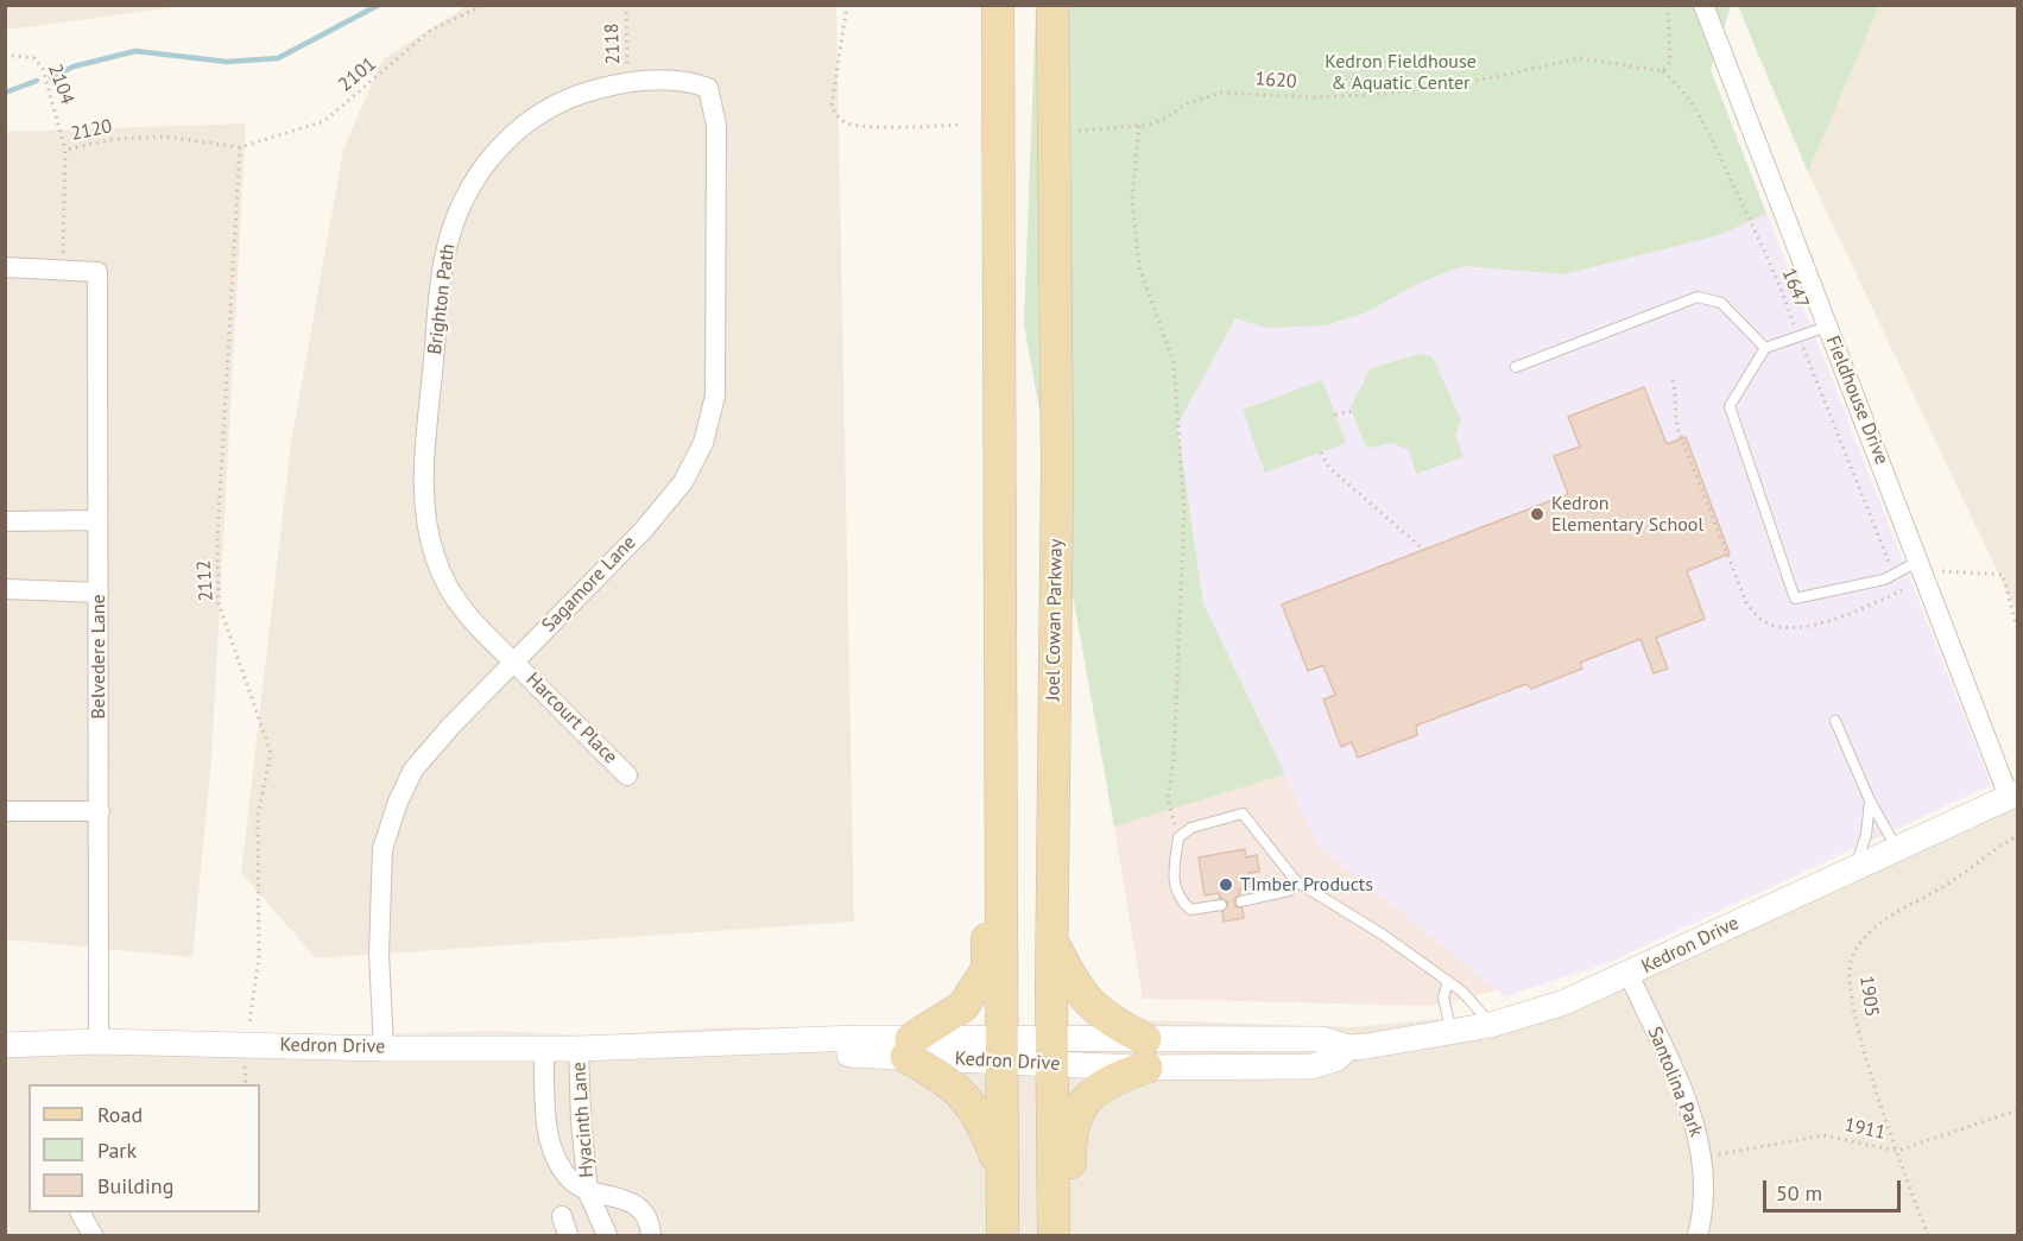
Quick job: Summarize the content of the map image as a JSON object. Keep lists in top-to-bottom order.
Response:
{
  "streets": {
    "main road": ["Joel Cowan Parkway"],
    "street": [
      "Brighton Path",
      "Fieldhouse Drive",
      "Sagamore Lane",
      "Belvedere Lane",
      "Harcourt Place",
      "Kedron Drive",
      "Santolina Park",
      "Hyacinth Lane"
    ],
    "path": [
      "2118",
      "2101",
      "1620",
      "2104",
      "2120",
      "1647",
      "2112",
      "1905",
      "1911"
    ]
  },
  "crossings": [
    ["2118", "Brighton Path"],
    ["2101", "2120"],
    ["2101", "2112"],
    ["1620", "1647"],
    ["2104", "2120"],
    ["2120", "2112"],
    ["2120", "Belvedere Lane"],
    ["Brighton Path", "Sagamore Lane"],
    ["Brighton Path", "Harcourt Place"],
    ["Fieldhouse Drive", "Kedron Drive"],
    ["2112", "Kedron Drive"],
    ["Sagamore Lane", "Harcourt Place"],
    ["Sagamore Lane", "Kedron Drive"],
    ["Joel Cowan Parkway", "Kedron Drive"],
    ["Belvedere Lane", "Kedron Drive"],
    ["Kedron Drive", "Santolina Park"],
    ["Kedron Drive", "Hyacinth Lane"],
    ["1905", "1911"],
    ["Santolina Park", "1911"]
  ],
  "parks": ["Kedron Fieldhouse & Aquatic Center"],
  "places": ["Kedron Elementary School", "TImber Products"],
  "legend": ["Road", "Park", "Building"],
  "scale_bar": "50 m"
}
